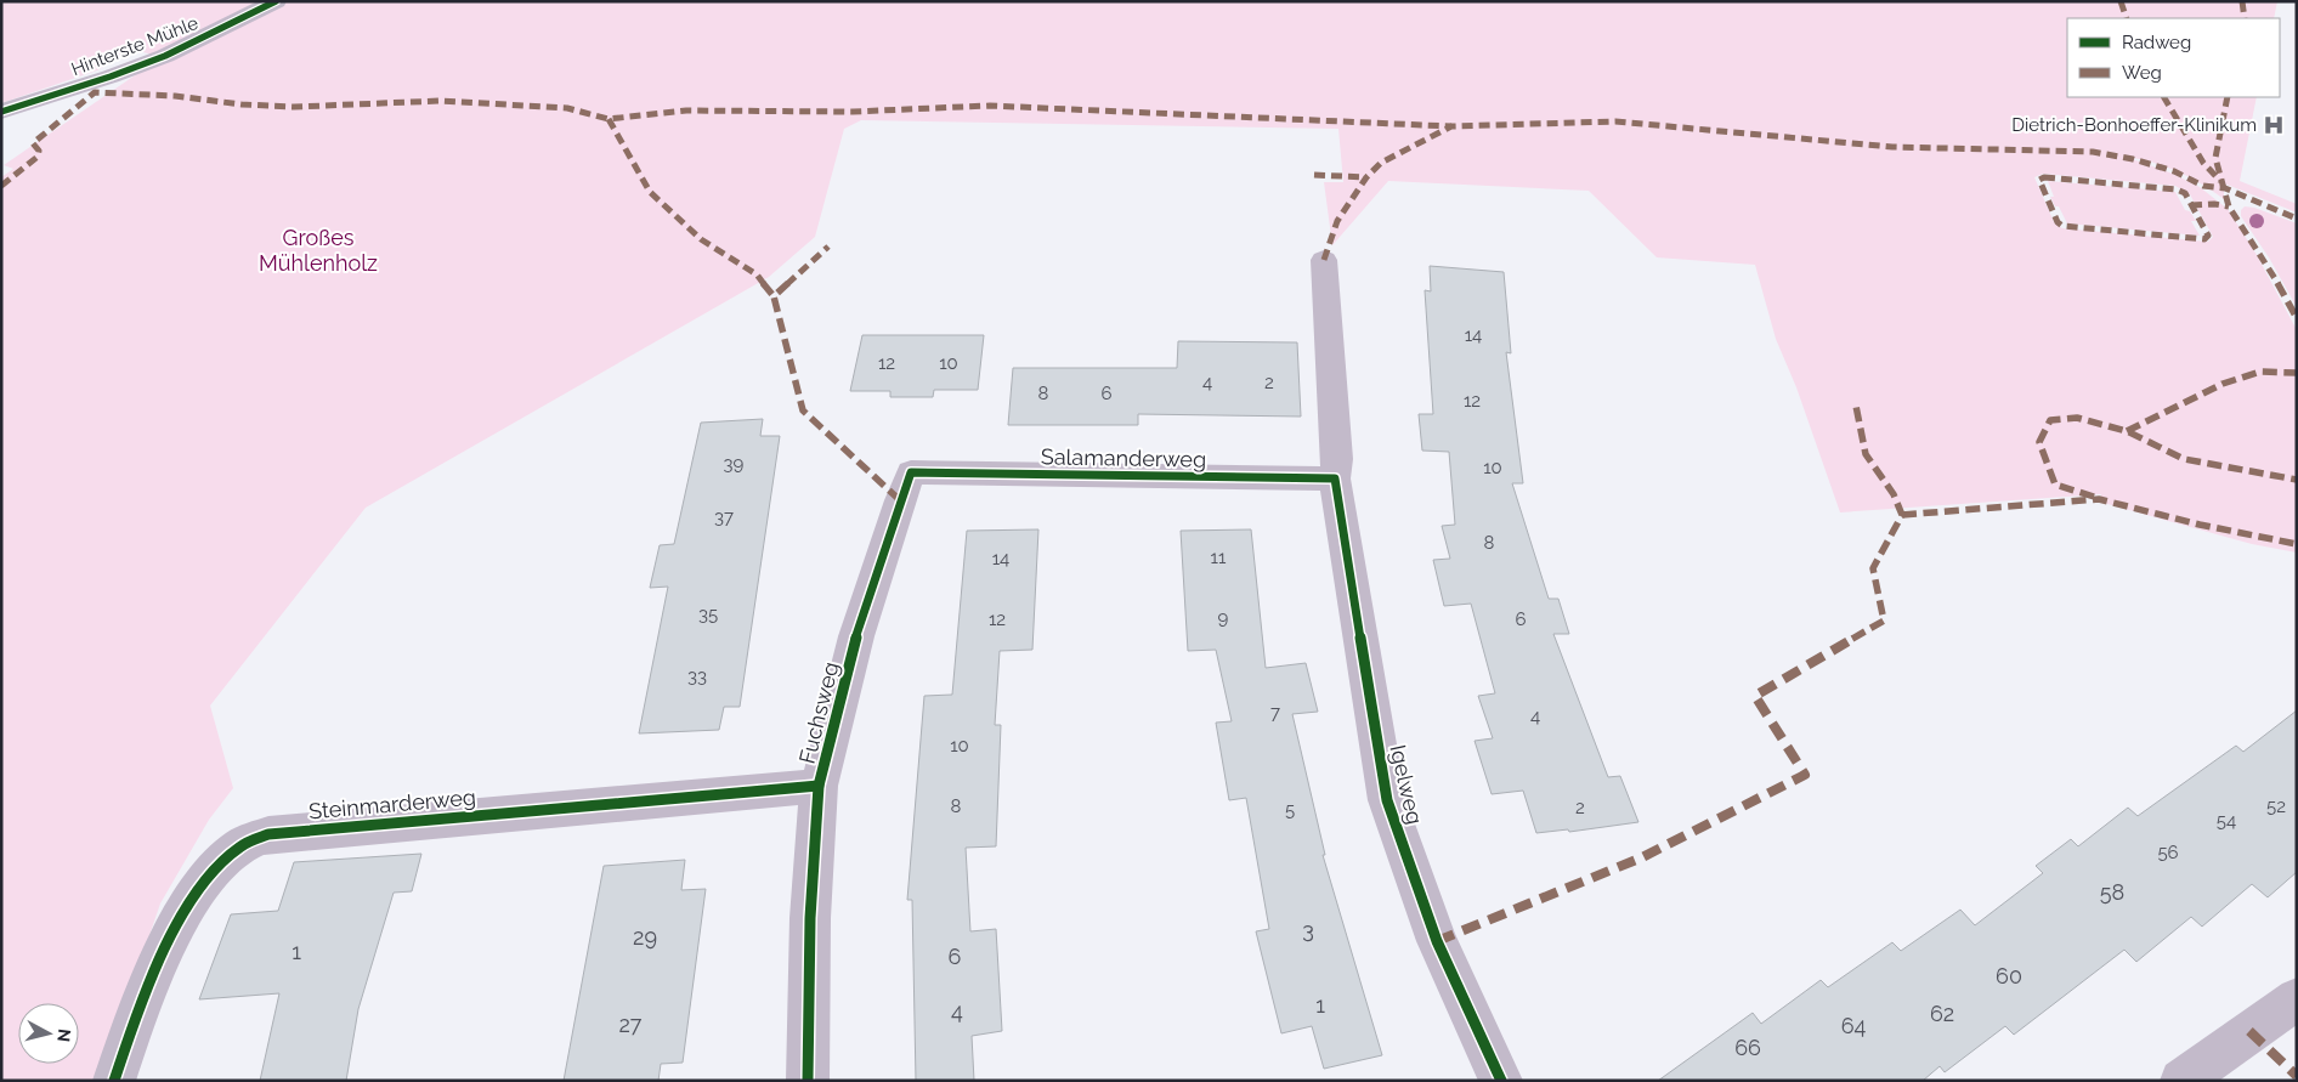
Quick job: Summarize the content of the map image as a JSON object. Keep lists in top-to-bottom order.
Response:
{
  "streets": {
    "street": [
      "Hinterste Mühle",
      "Salamanderweg",
      "Fuchsweg",
      "Igelweg",
      "Steinmarderweg"
    ]
  },
  "crossings": [
    ["Salamanderweg", "Fuchsweg"],
    ["Salamanderweg", "Igelweg"],
    ["Fuchsweg", "Steinmarderweg"]
  ],
  "parks": ["Großes Mühlenholz"],
  "places": {
    "hospital": ["Dietrich-Bonhoeffer-Klinikum"]
  },
  "house_numbers": [
    "14",
    "12",
    "10",
    "4",
    "2",
    "8",
    "6",
    "12",
    "39",
    "10",
    "37",
    "8",
    "11",
    "14",
    "35",
    "9",
    "12",
    "6",
    "33",
    "7",
    "4",
    "10",
    "8",
    "52",
    "2",
    "5",
    "54",
    "56",
    "58",
    "3",
    "29",
    "1",
    "6",
    "60",
    "1",
    "4",
    "62",
    "27",
    "64",
    "66"
  ],
  "legend": ["Radweg", "Weg"],
  "north": "right"
}
